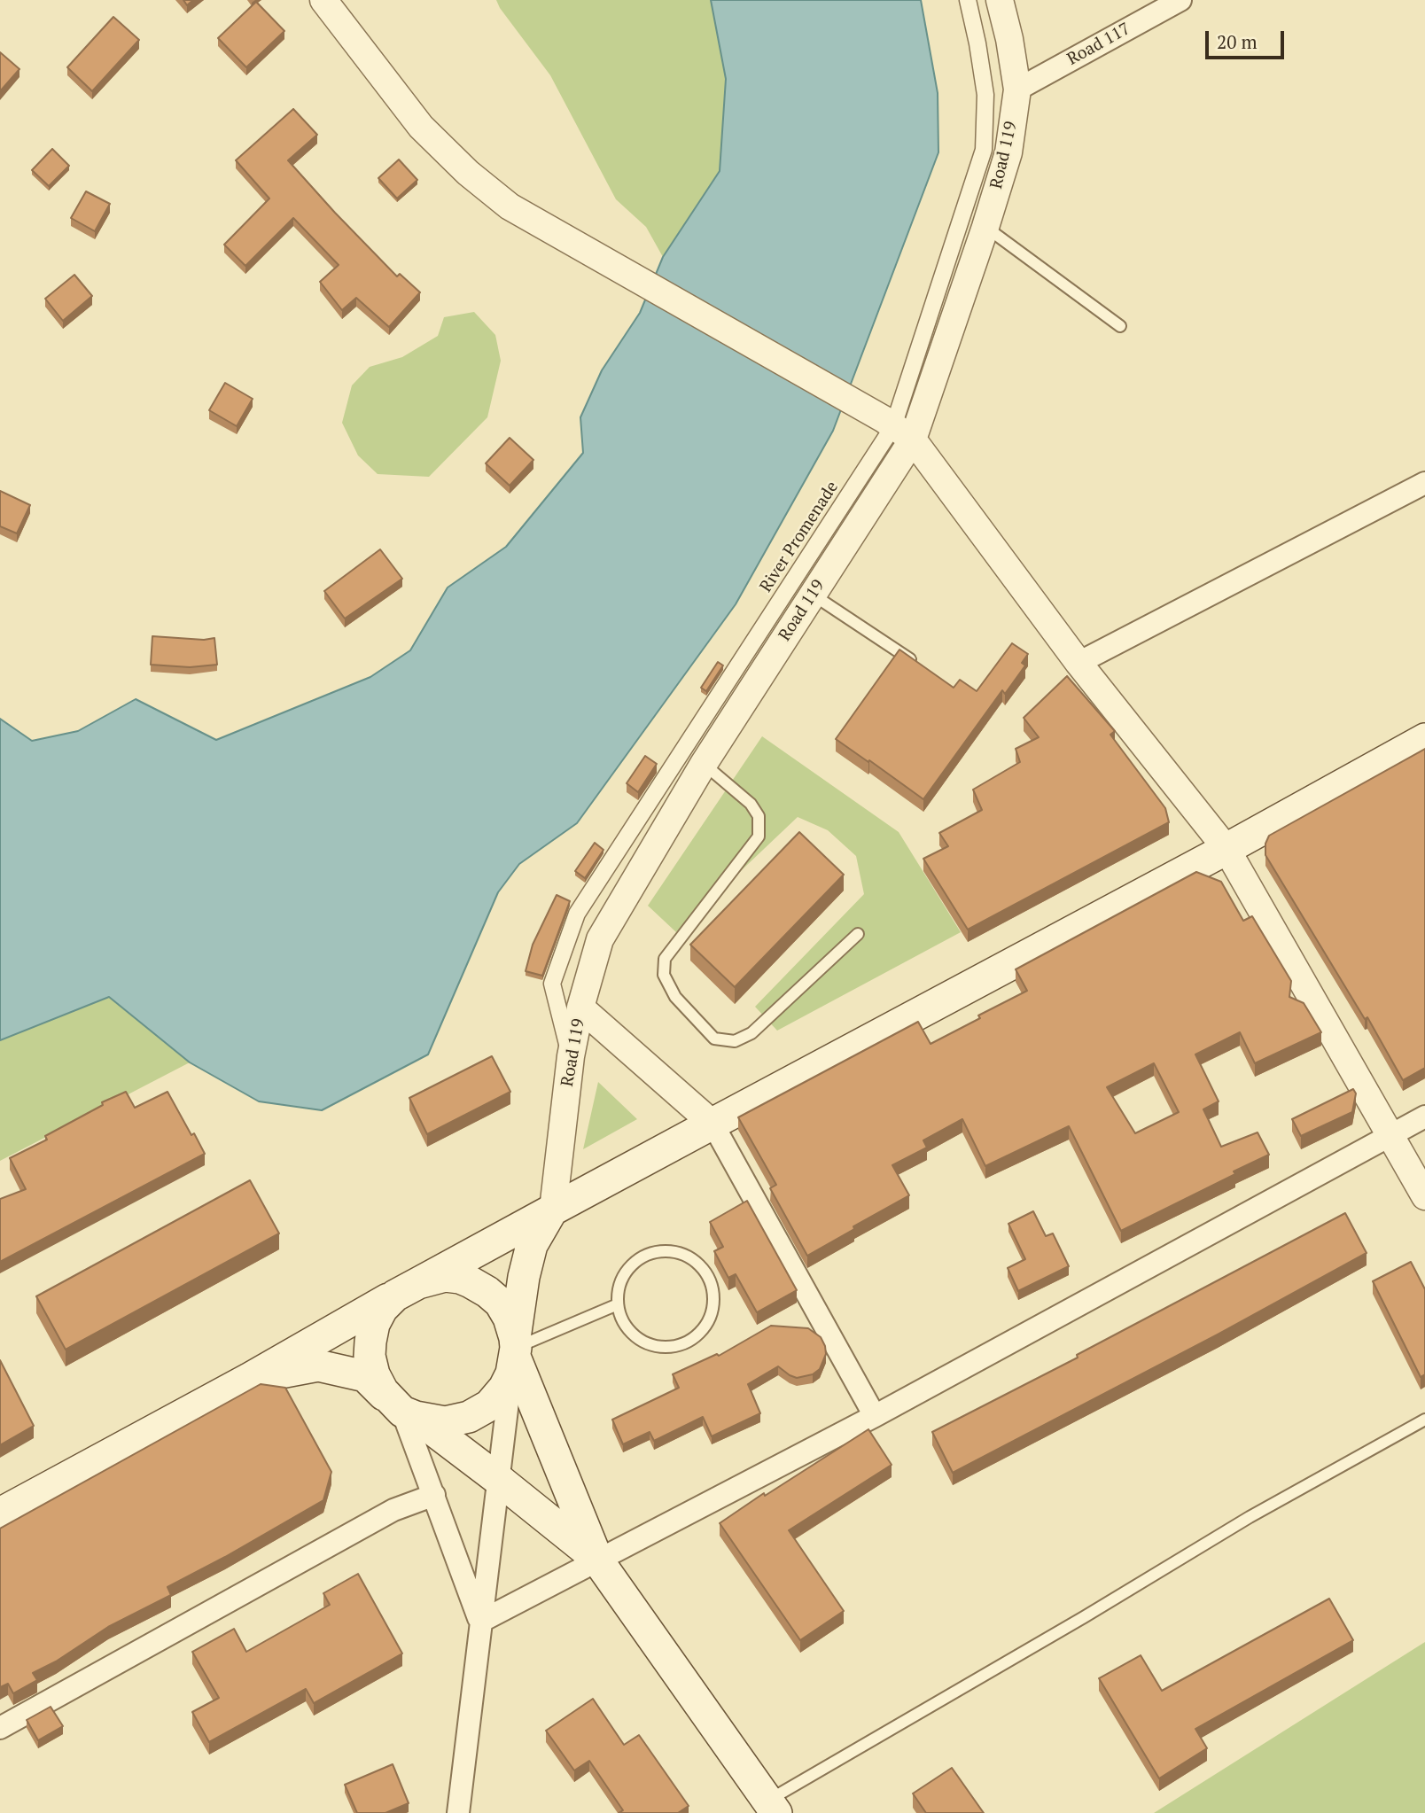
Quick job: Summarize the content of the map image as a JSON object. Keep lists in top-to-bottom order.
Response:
{
  "streets": {
    "street": ["Road 117", "Road 119", "River Promenade"]
  },
  "crossings": [
    ["Road 117", "Road 119"],
    ["Road 119", "River Promenade"]
  ],
  "scale_bar": "20 m"
}
